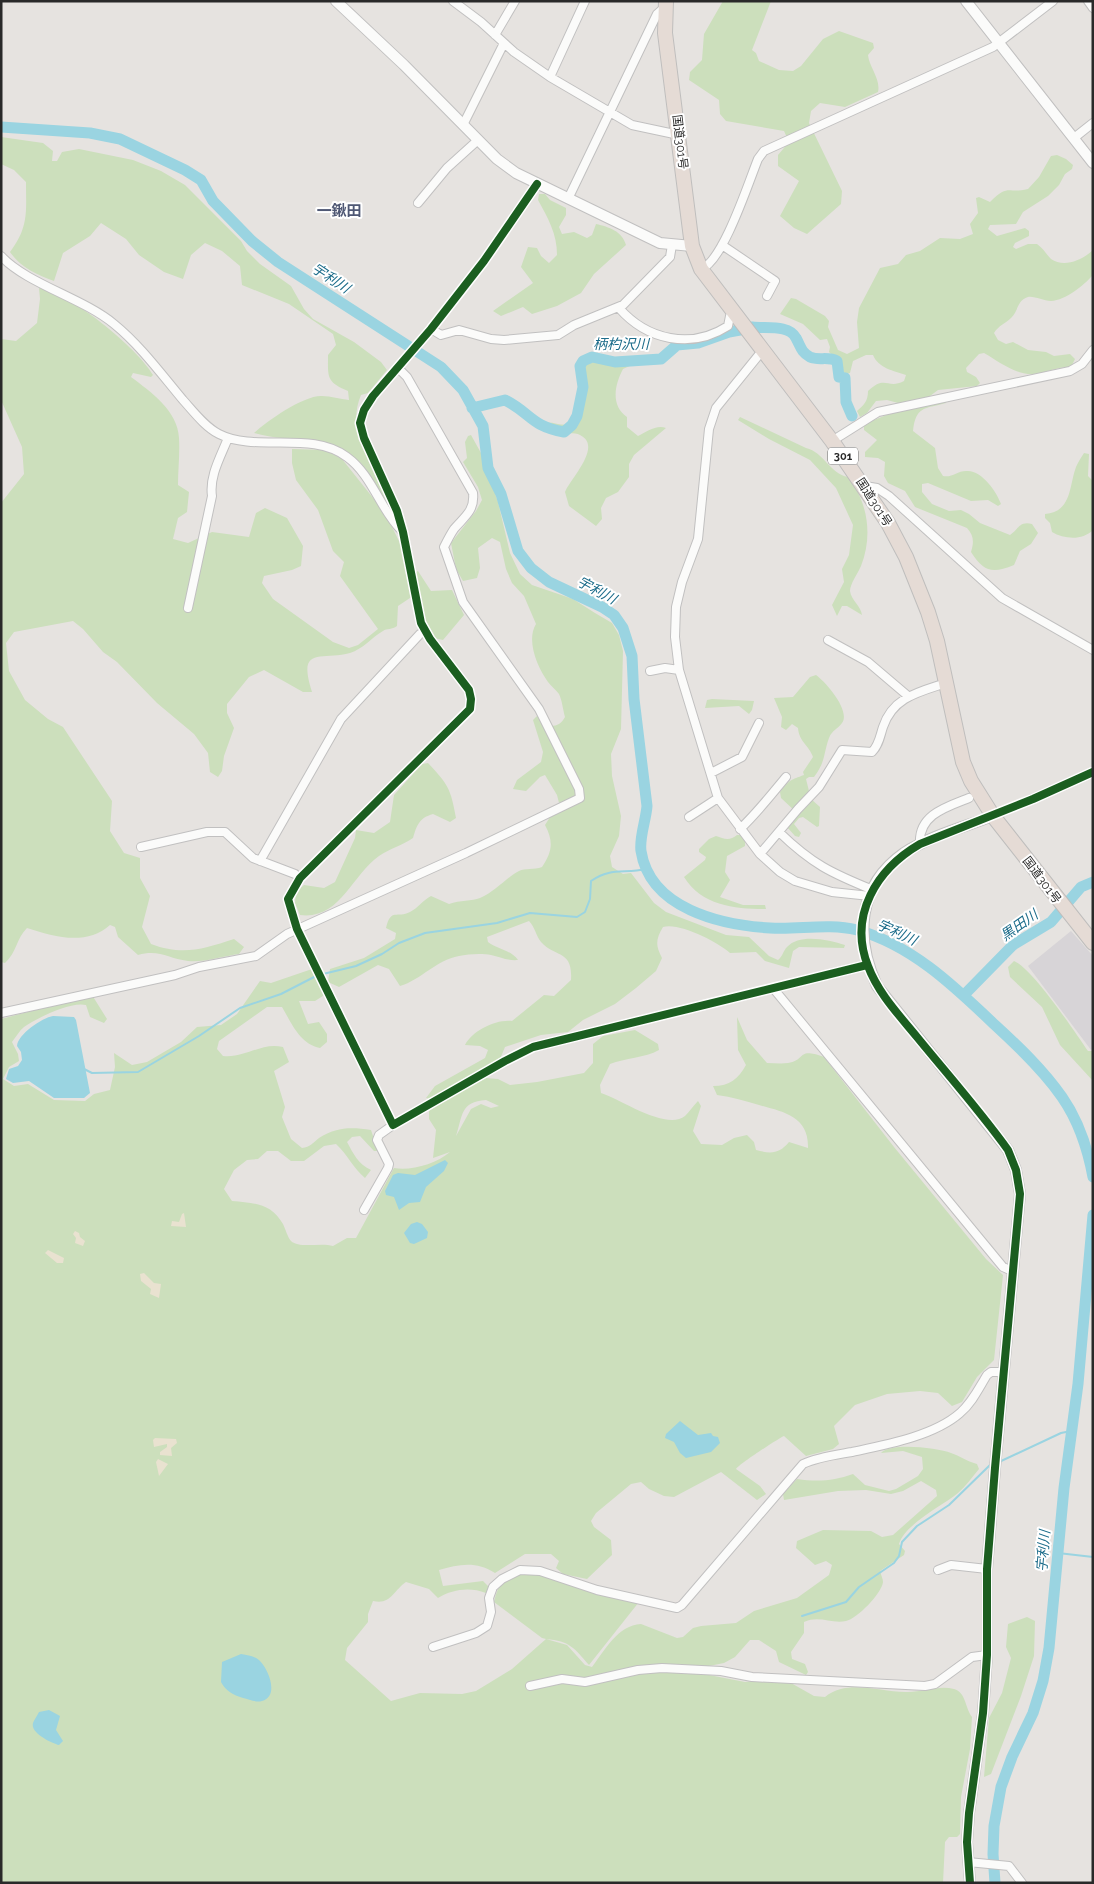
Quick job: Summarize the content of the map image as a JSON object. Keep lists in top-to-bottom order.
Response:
{
  "streets": {
    "highway": ["国道301号", "301"]
  },
  "districts": ["一鍬田"],
  "water": ["宇利川", "柄杓沢川", "黒田川"]
}
